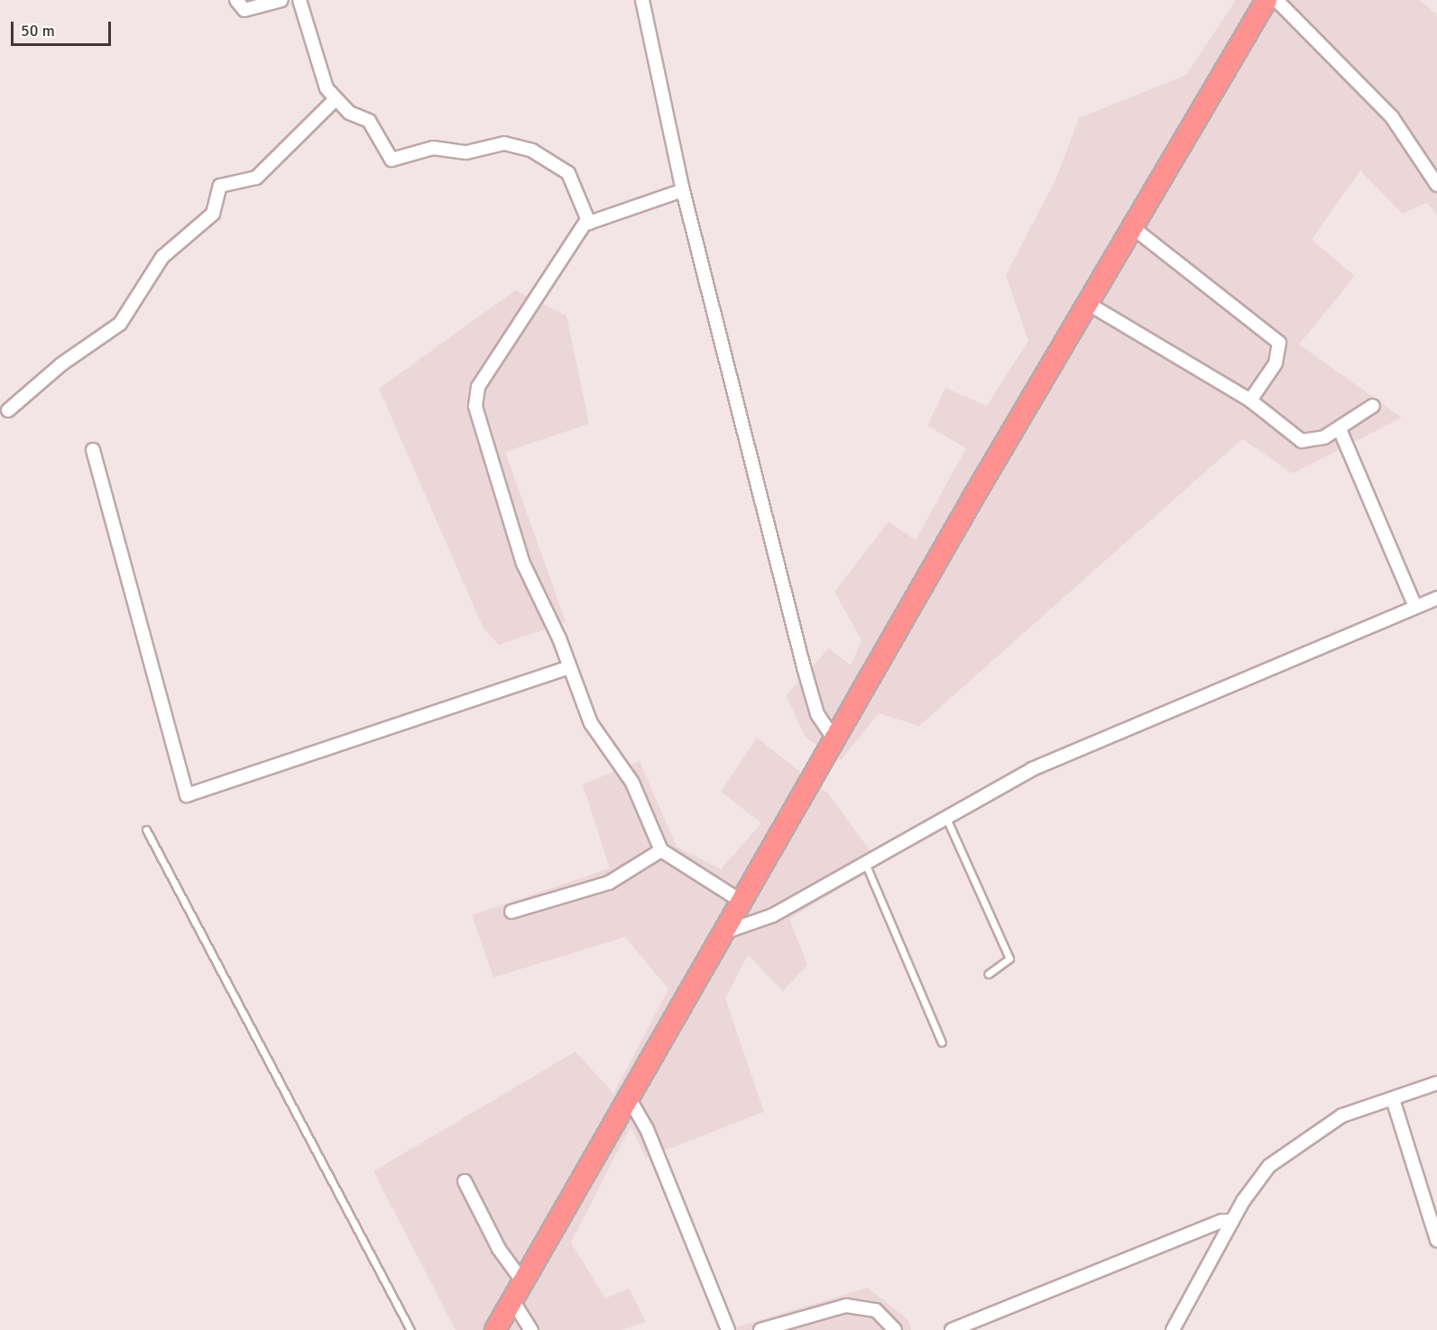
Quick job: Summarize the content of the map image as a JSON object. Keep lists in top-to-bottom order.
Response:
{
  "scale_bar": "50 m"
}
